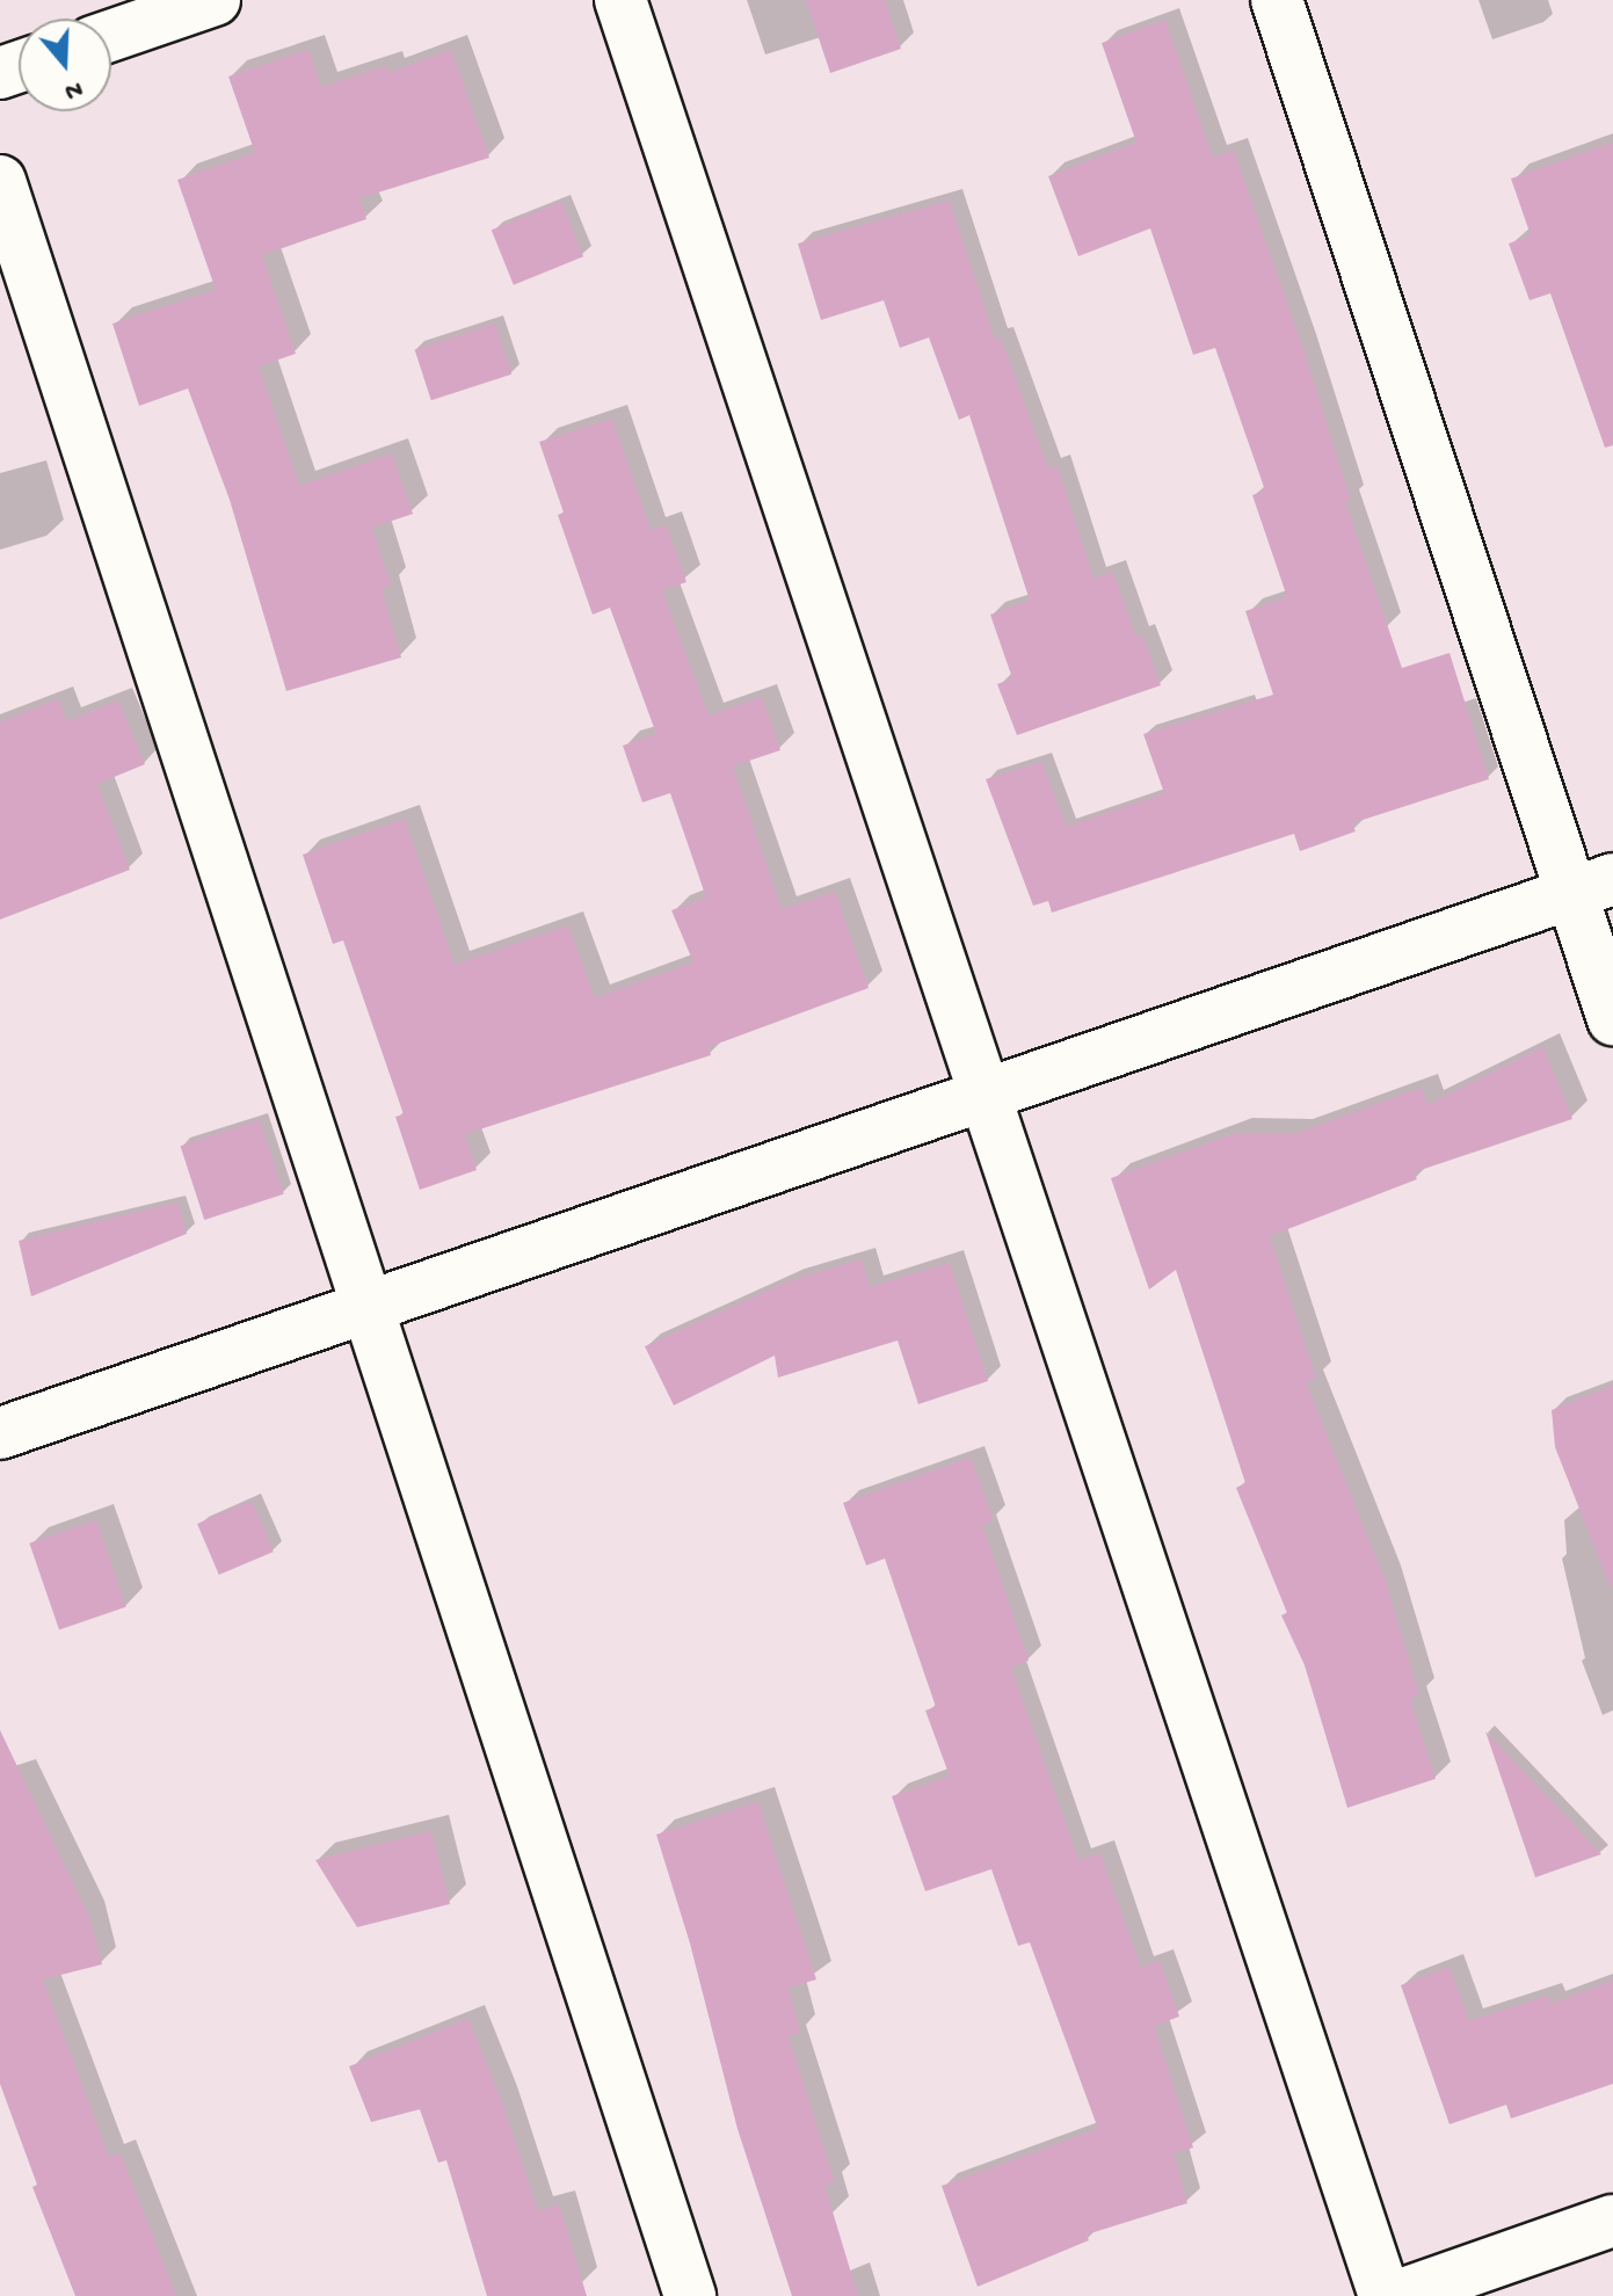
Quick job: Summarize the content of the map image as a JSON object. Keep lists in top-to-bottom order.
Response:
{
  "north": "bottom"
}
